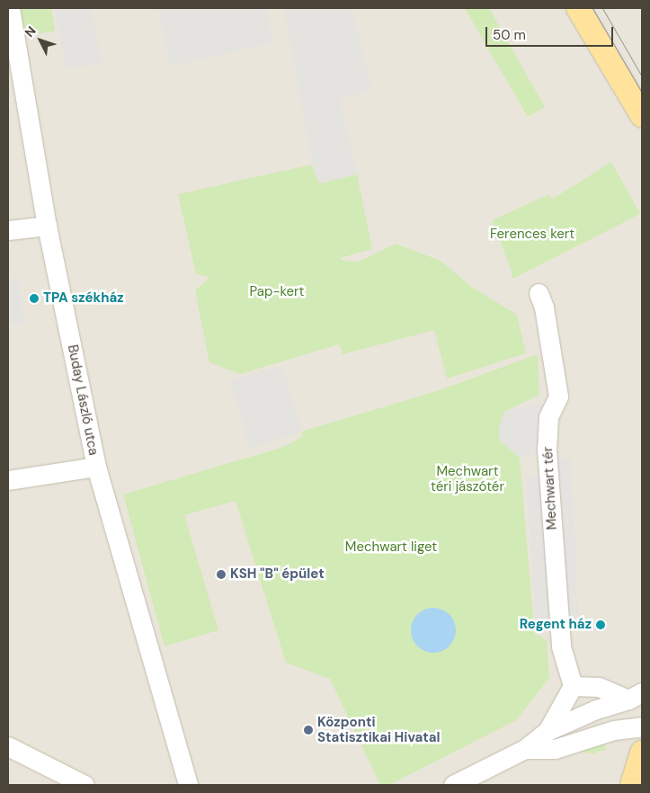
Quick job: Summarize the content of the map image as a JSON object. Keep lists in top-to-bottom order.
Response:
{
  "streets": {
    "street": ["Buday László utca", "Mechwart tér"]
  },
  "parks": [
    "Ferences kert",
    "Pap-kert",
    "Mechwart téri jászótér",
    "Mechwart liget"
  ],
  "places": [
    "TPA székház",
    "KSH \"B\" épület",
    "Regent ház",
    "Központi Statisztikai Hivatal"
  ],
  "scale_bar": "50 m",
  "north": "top left"
}
